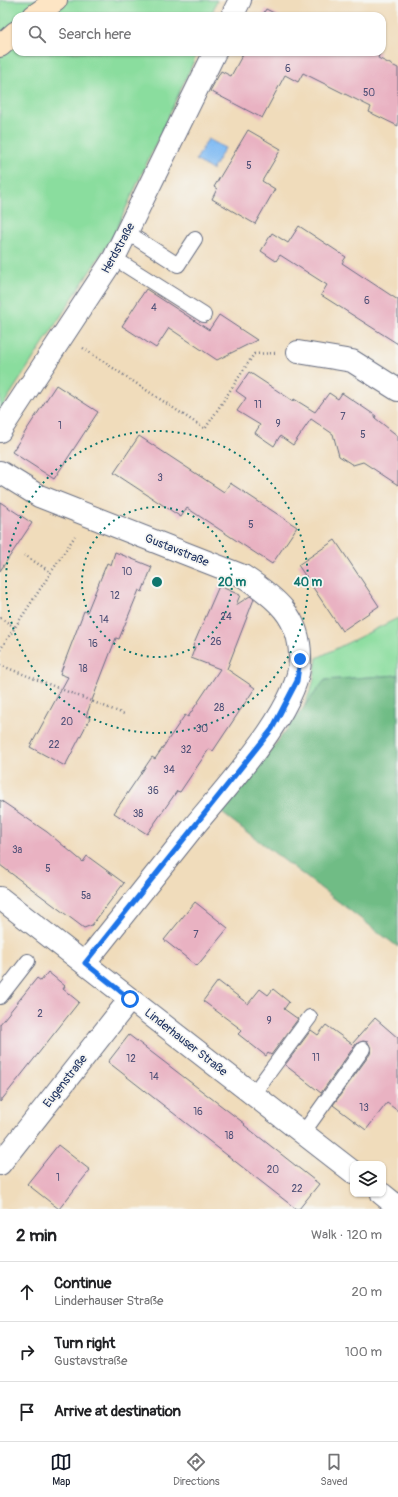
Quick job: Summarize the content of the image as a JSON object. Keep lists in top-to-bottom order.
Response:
{
  "streets": {
    "street": [
      "Herdstraße",
      "Gustavstraße",
      "Linderhauser Straße",
      "Eugenstraße"
    ]
  },
  "crossings": [
    ["Gustavstraße", "Linderhauser Straße"],
    ["Linderhauser Straße", "Eugenstraße"]
  ],
  "house_numbers": [
    "6",
    "50",
    "5",
    "6",
    "4",
    "11",
    "7",
    "9",
    "1",
    "5",
    "3",
    "5",
    "10",
    "12",
    "24",
    "14",
    "26",
    "16",
    "18",
    "28",
    "20",
    "30",
    "22",
    "32",
    "34",
    "36",
    "38",
    "3a",
    "5",
    "5a",
    "7",
    "2",
    "9",
    "11",
    "12",
    "14",
    "13",
    "16",
    "18",
    "20",
    "1",
    "22"
  ],
  "page": {
    "search": "Search here",
    "heading": ["2 min", "Walk · 120 m"],
    "list": [
      ["Continue", "Linderhauser Straße", "20 m"],
      ["Turn right", "Gustavstraße", "100 m"],
      "Arrive at destination"
    ],
    "nav": ["Map", "Directions", "Saved"]
  },
  "rings": ["20 m", "40 m"]
}
